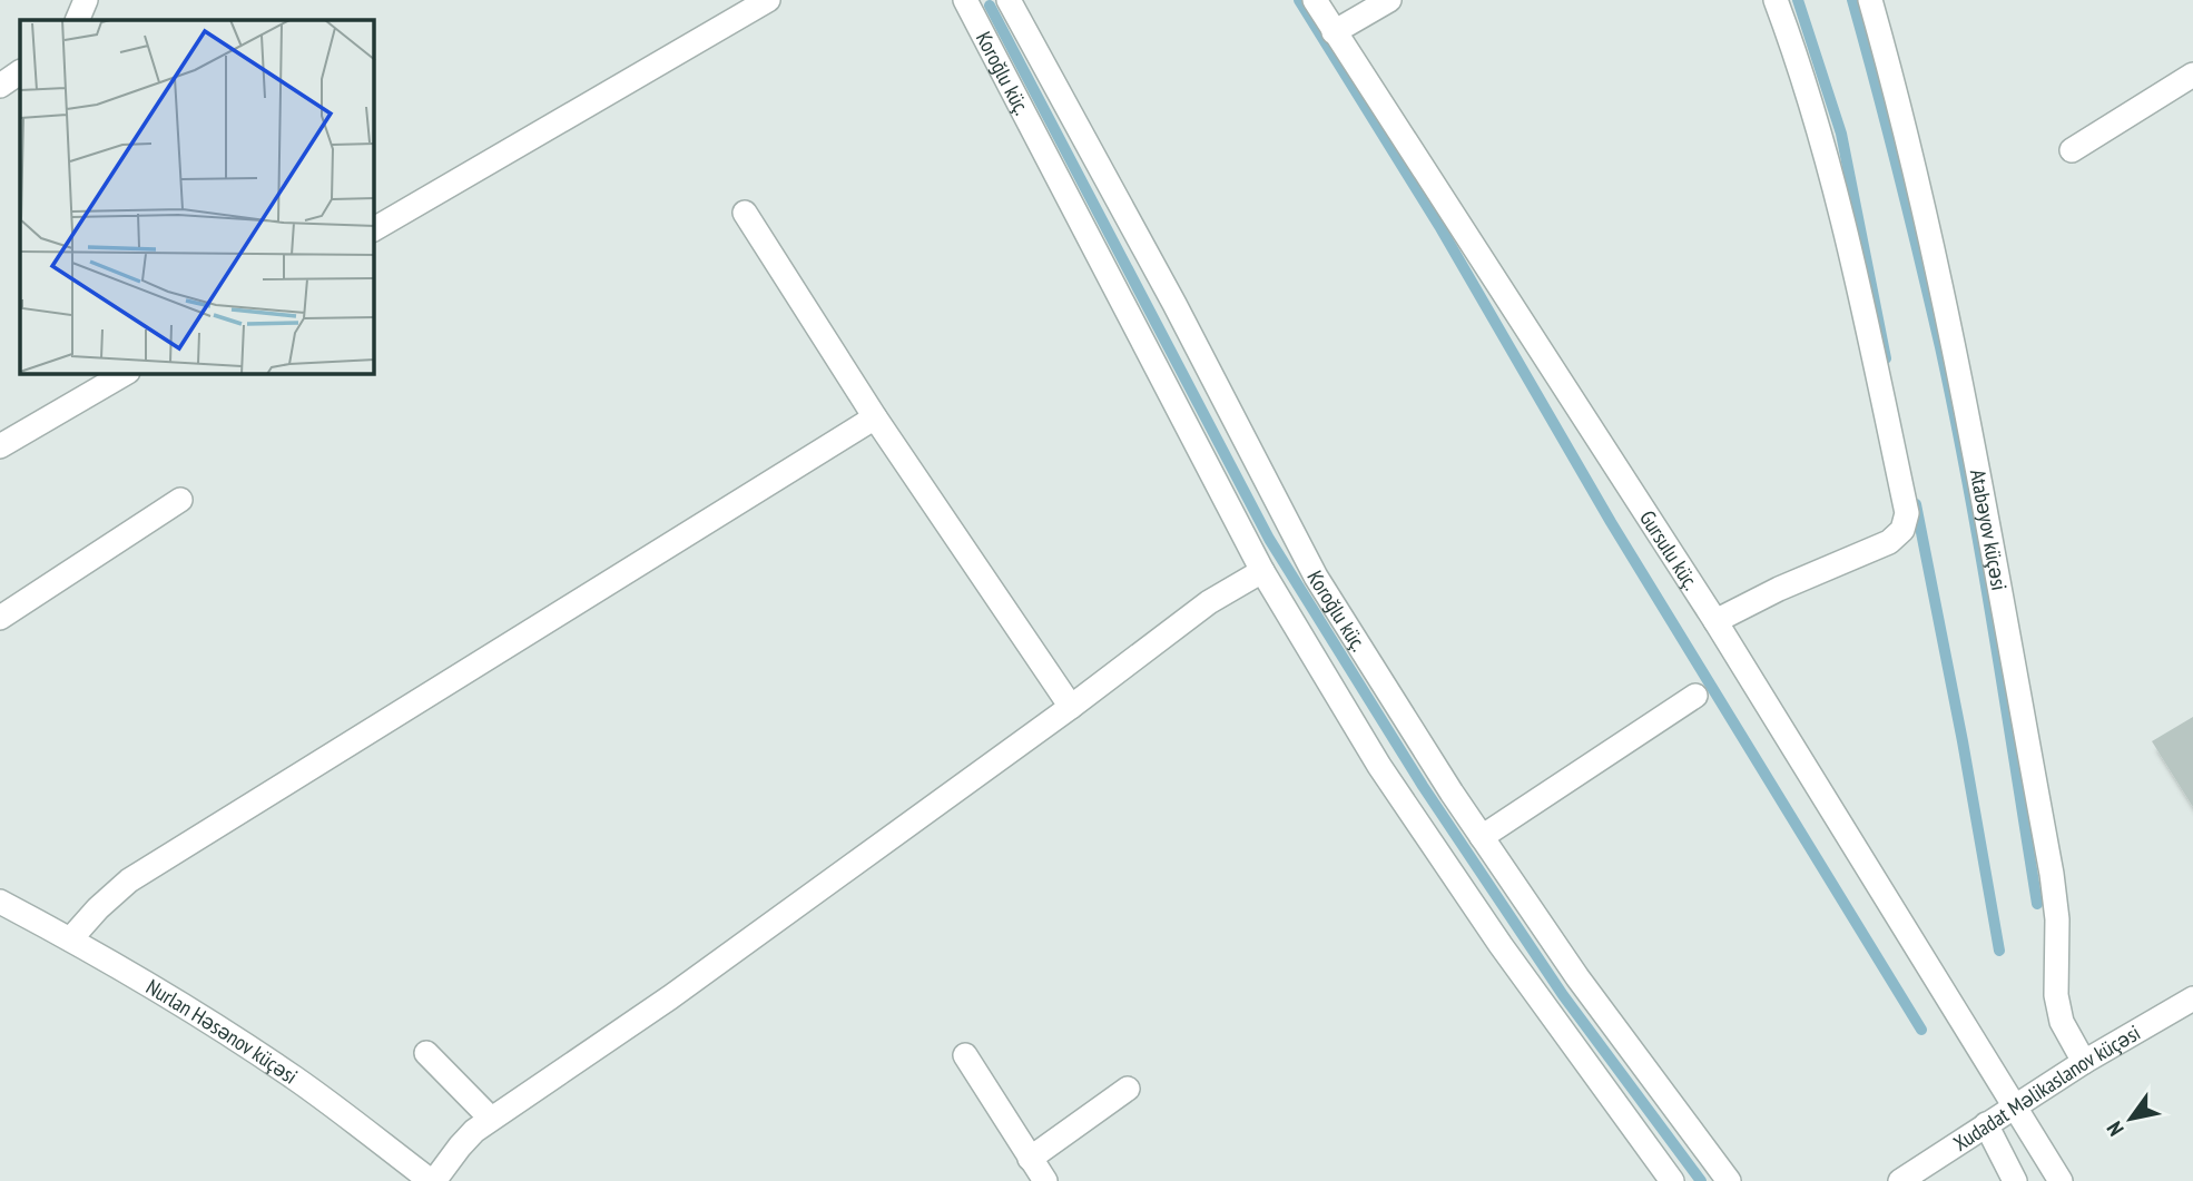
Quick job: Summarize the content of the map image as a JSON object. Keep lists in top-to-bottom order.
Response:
{
  "streets": {
    "street": [
      "Koroğlu küç.",
      "Atabəyov küçəsi",
      "Gursulu küç.",
      "Nurlan Həsənov küçəsi",
      "Xudadat Məlikaslanov küçəsi"
    ]
  },
  "crossings": [
    ["Atabəyov küçəsi", "Xudadat Məlikaslanov küçəsi"],
    ["Gursulu küç.", "Xudadat Məlikaslanov küçəsi"]
  ],
  "north": "bottom left"
}
